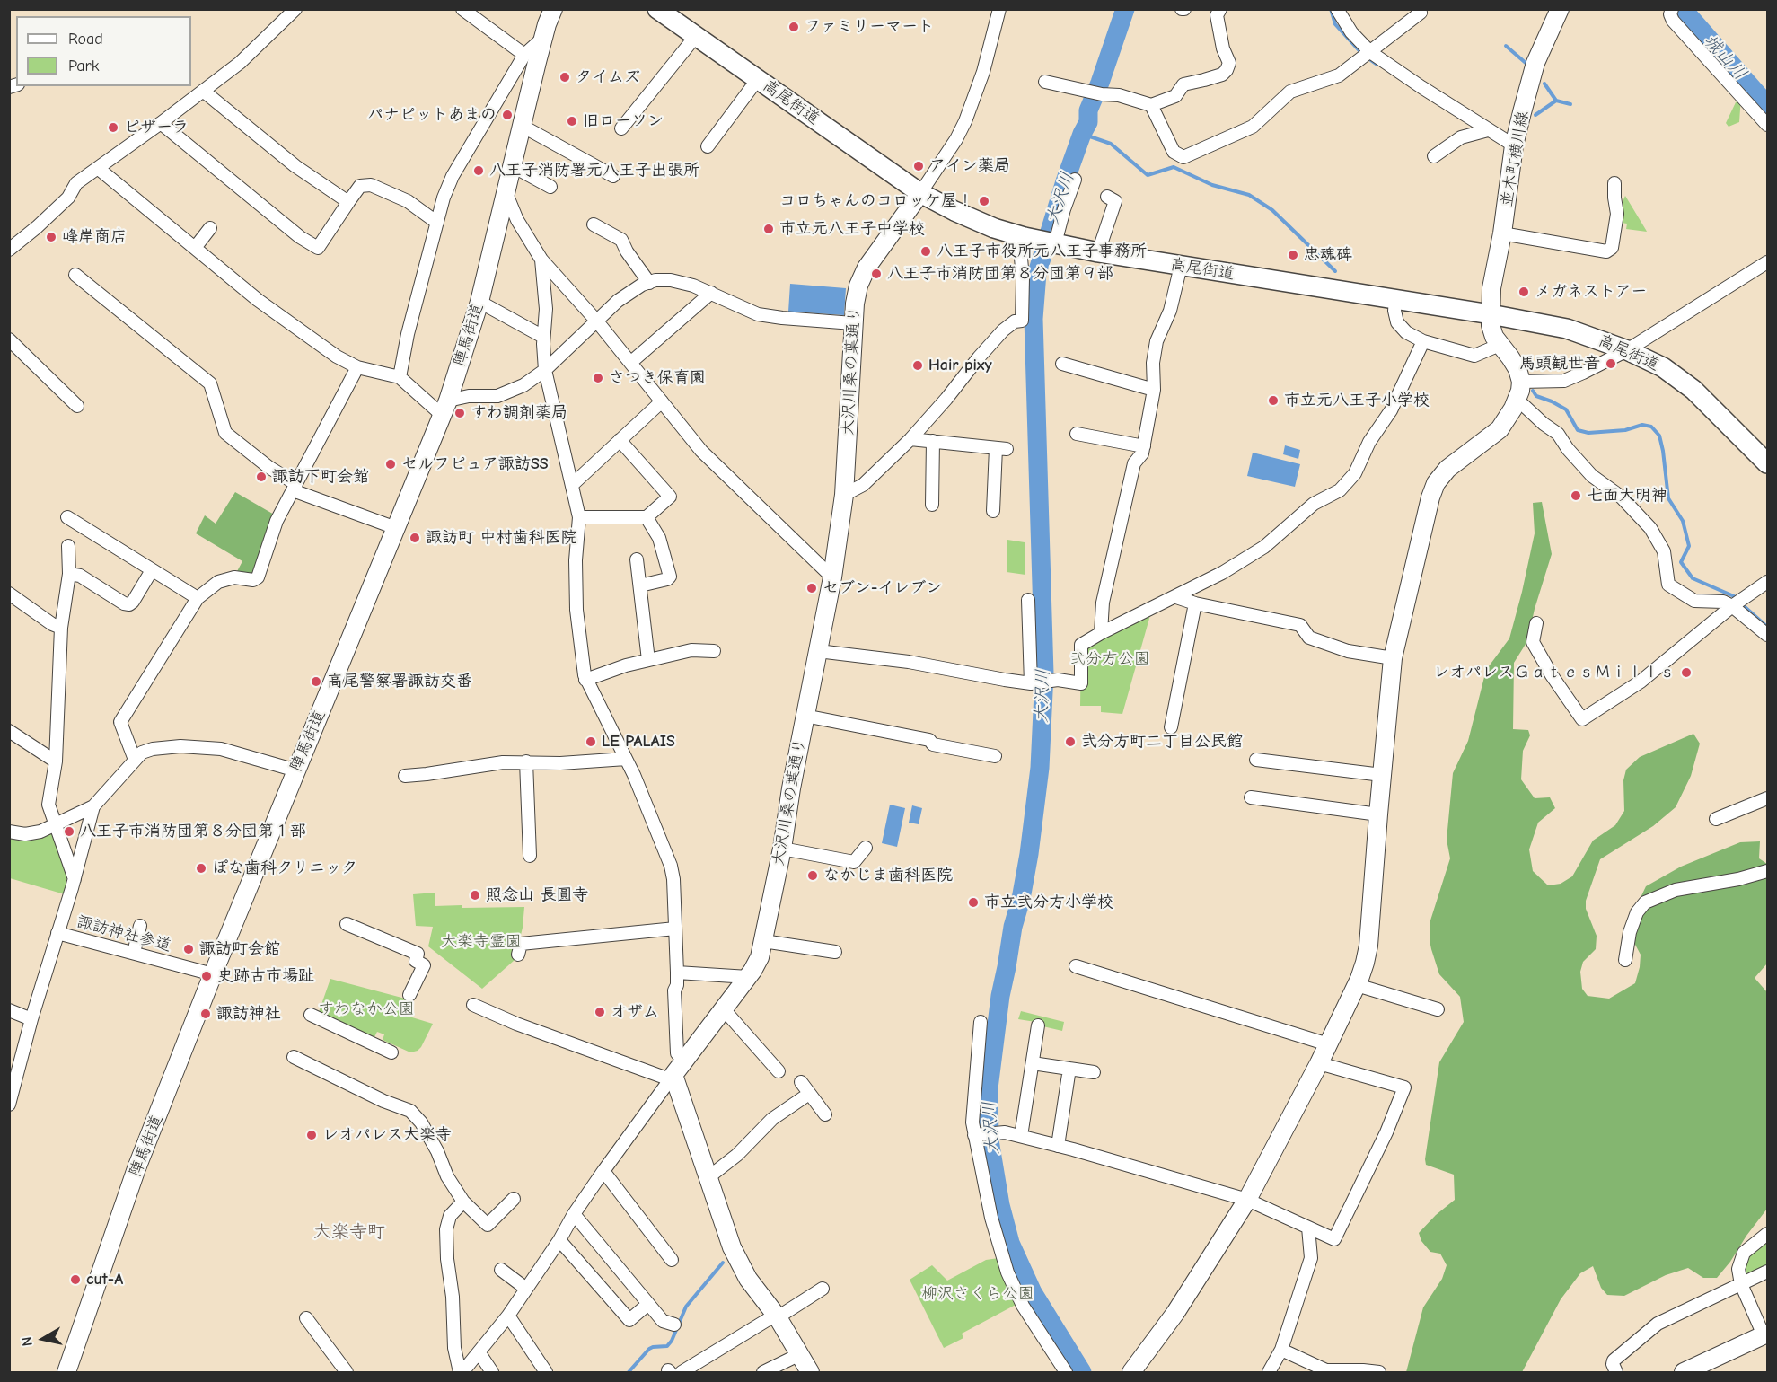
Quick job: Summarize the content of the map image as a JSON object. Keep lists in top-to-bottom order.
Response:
{
  "streets": {
    "main road": ["高尾街道"],
    "street": [
      "並木町横川線",
      "陣馬街道",
      "大沢川桑の葉通り",
      "諏訪神社参道"
    ]
  },
  "crossings": [
    ["高尾街道", "並木町横川線"],
    ["高尾街道", "大沢川桑の葉通り"],
    ["陣馬街道", "諏訪神社参道"]
  ],
  "districts": ["大楽寺町"],
  "water": ["城山川", "大沢川"],
  "parks": [
    "弐分方公園",
    "大楽寺霊園",
    "すわなか公園",
    "柳沢さくら公園"
  ],
  "places": [
    "ファミリーマート",
    "タイムズ",
    "パナピットあまの",
    "旧ローソン",
    "ピザーラ",
    "アイン薬局",
    "八王子消防署元八王子出張所",
    "コロちゃんのコロッケ屋！",
    "市立元八王子中学校",
    "峰岸商店",
    "八王子市役所元八王子事務所",
    "忠魂碑",
    "八王子市消防団第８分団第９部",
    "メガネストアー",
    "馬頭観世音",
    "Hair pixy",
    "さつき保育園",
    "市立元八王子小学校",
    "すわ調剤薬局",
    "セルフピュア諏訪SS",
    "諏訪下町会館",
    "七面大明神",
    "諏訪町 中村歯科医院",
    "セブン-イレブン",
    "レオパレスＧａｔｅｓＭｉｌｌｓ",
    "高尾警察署諏訪交番",
    "LE PALAIS",
    "弐分方町二丁目公民館",
    "八王子市消防団第８分団第１部",
    "ぽな歯科クリニック",
    "なかじま歯科医院",
    "照念山 長圓寺",
    "市立弐分方小学校",
    "諏訪町会館",
    "史跡古市場趾",
    "オザム",
    "諏訪神社",
    "レオパレス大楽寺",
    "cut-A"
  ],
  "legend": ["Road", "Park"],
  "north": "left"
}
